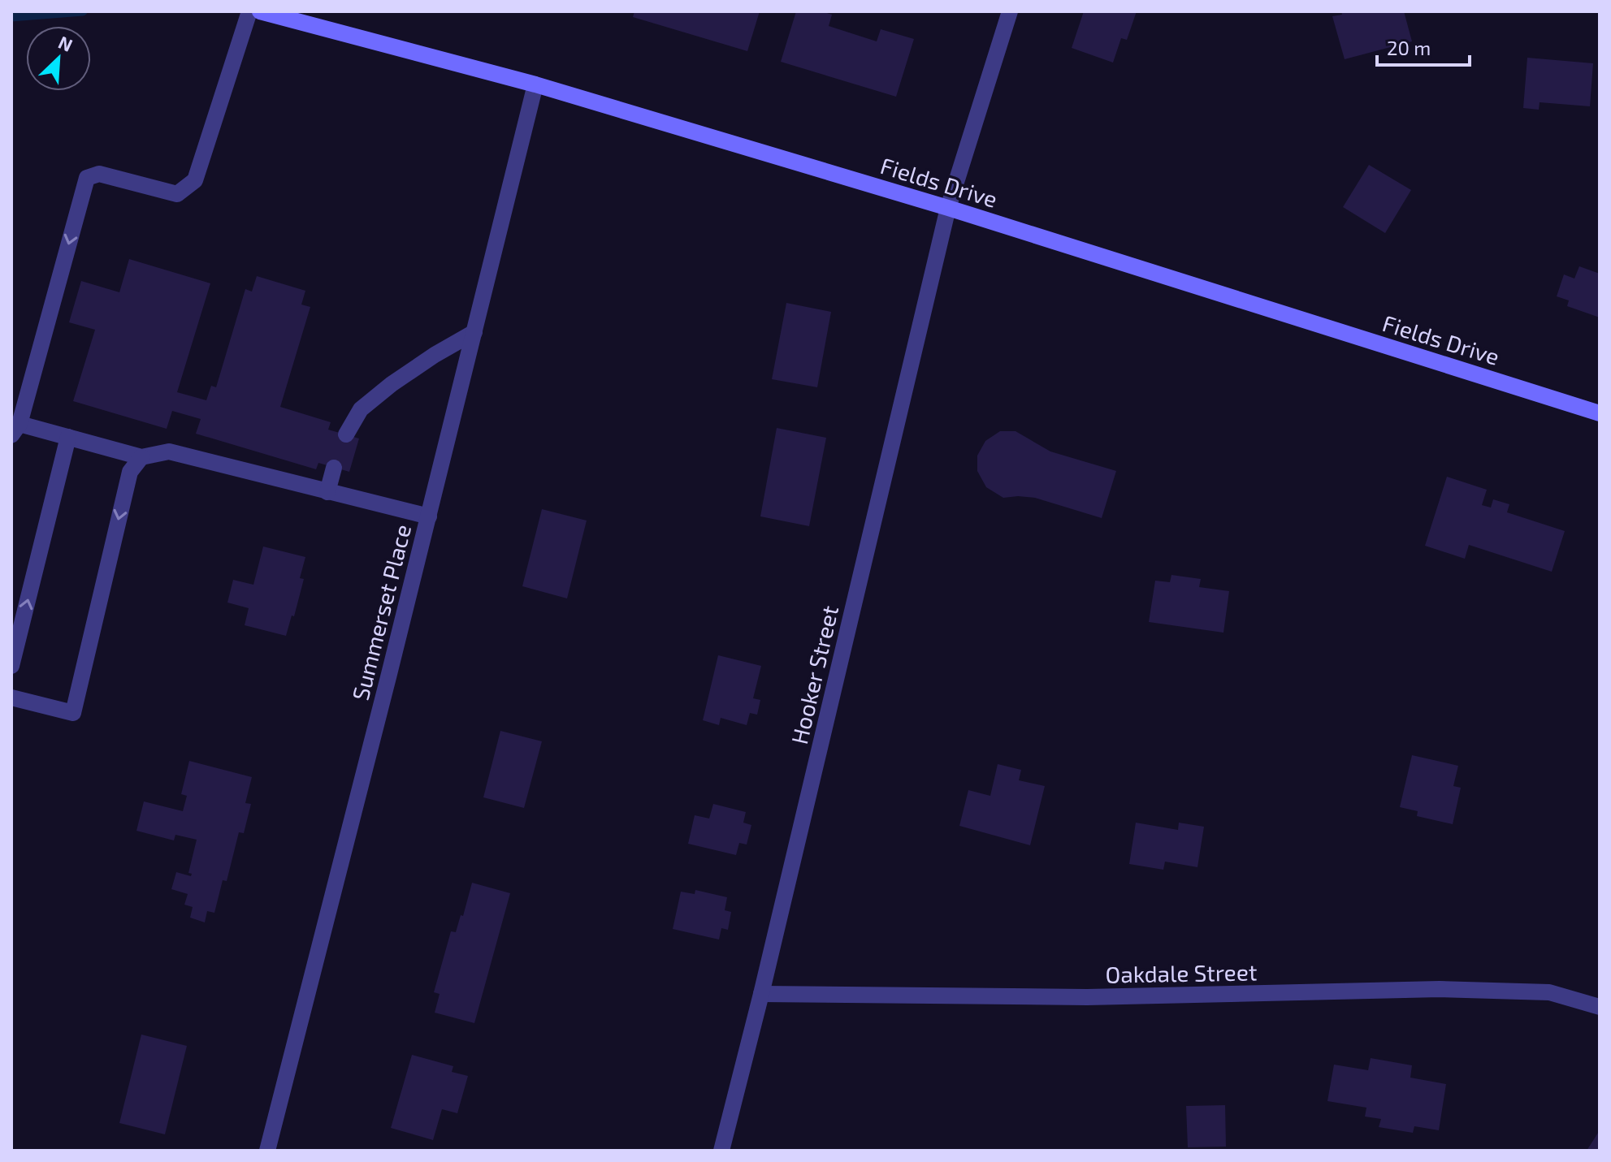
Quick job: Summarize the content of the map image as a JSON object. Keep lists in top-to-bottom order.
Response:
{
  "streets": {
    "street": [
      "Fields Drive",
      "Summerset Place",
      "Hooker Street",
      "Oakdale Street"
    ]
  },
  "crossings": [
    ["Fields Drive", "Summerset Place"],
    ["Fields Drive", "Hooker Street"],
    ["Hooker Street", "Oakdale Street"]
  ],
  "scale_bar": "20 m",
  "north": "top right"
}
